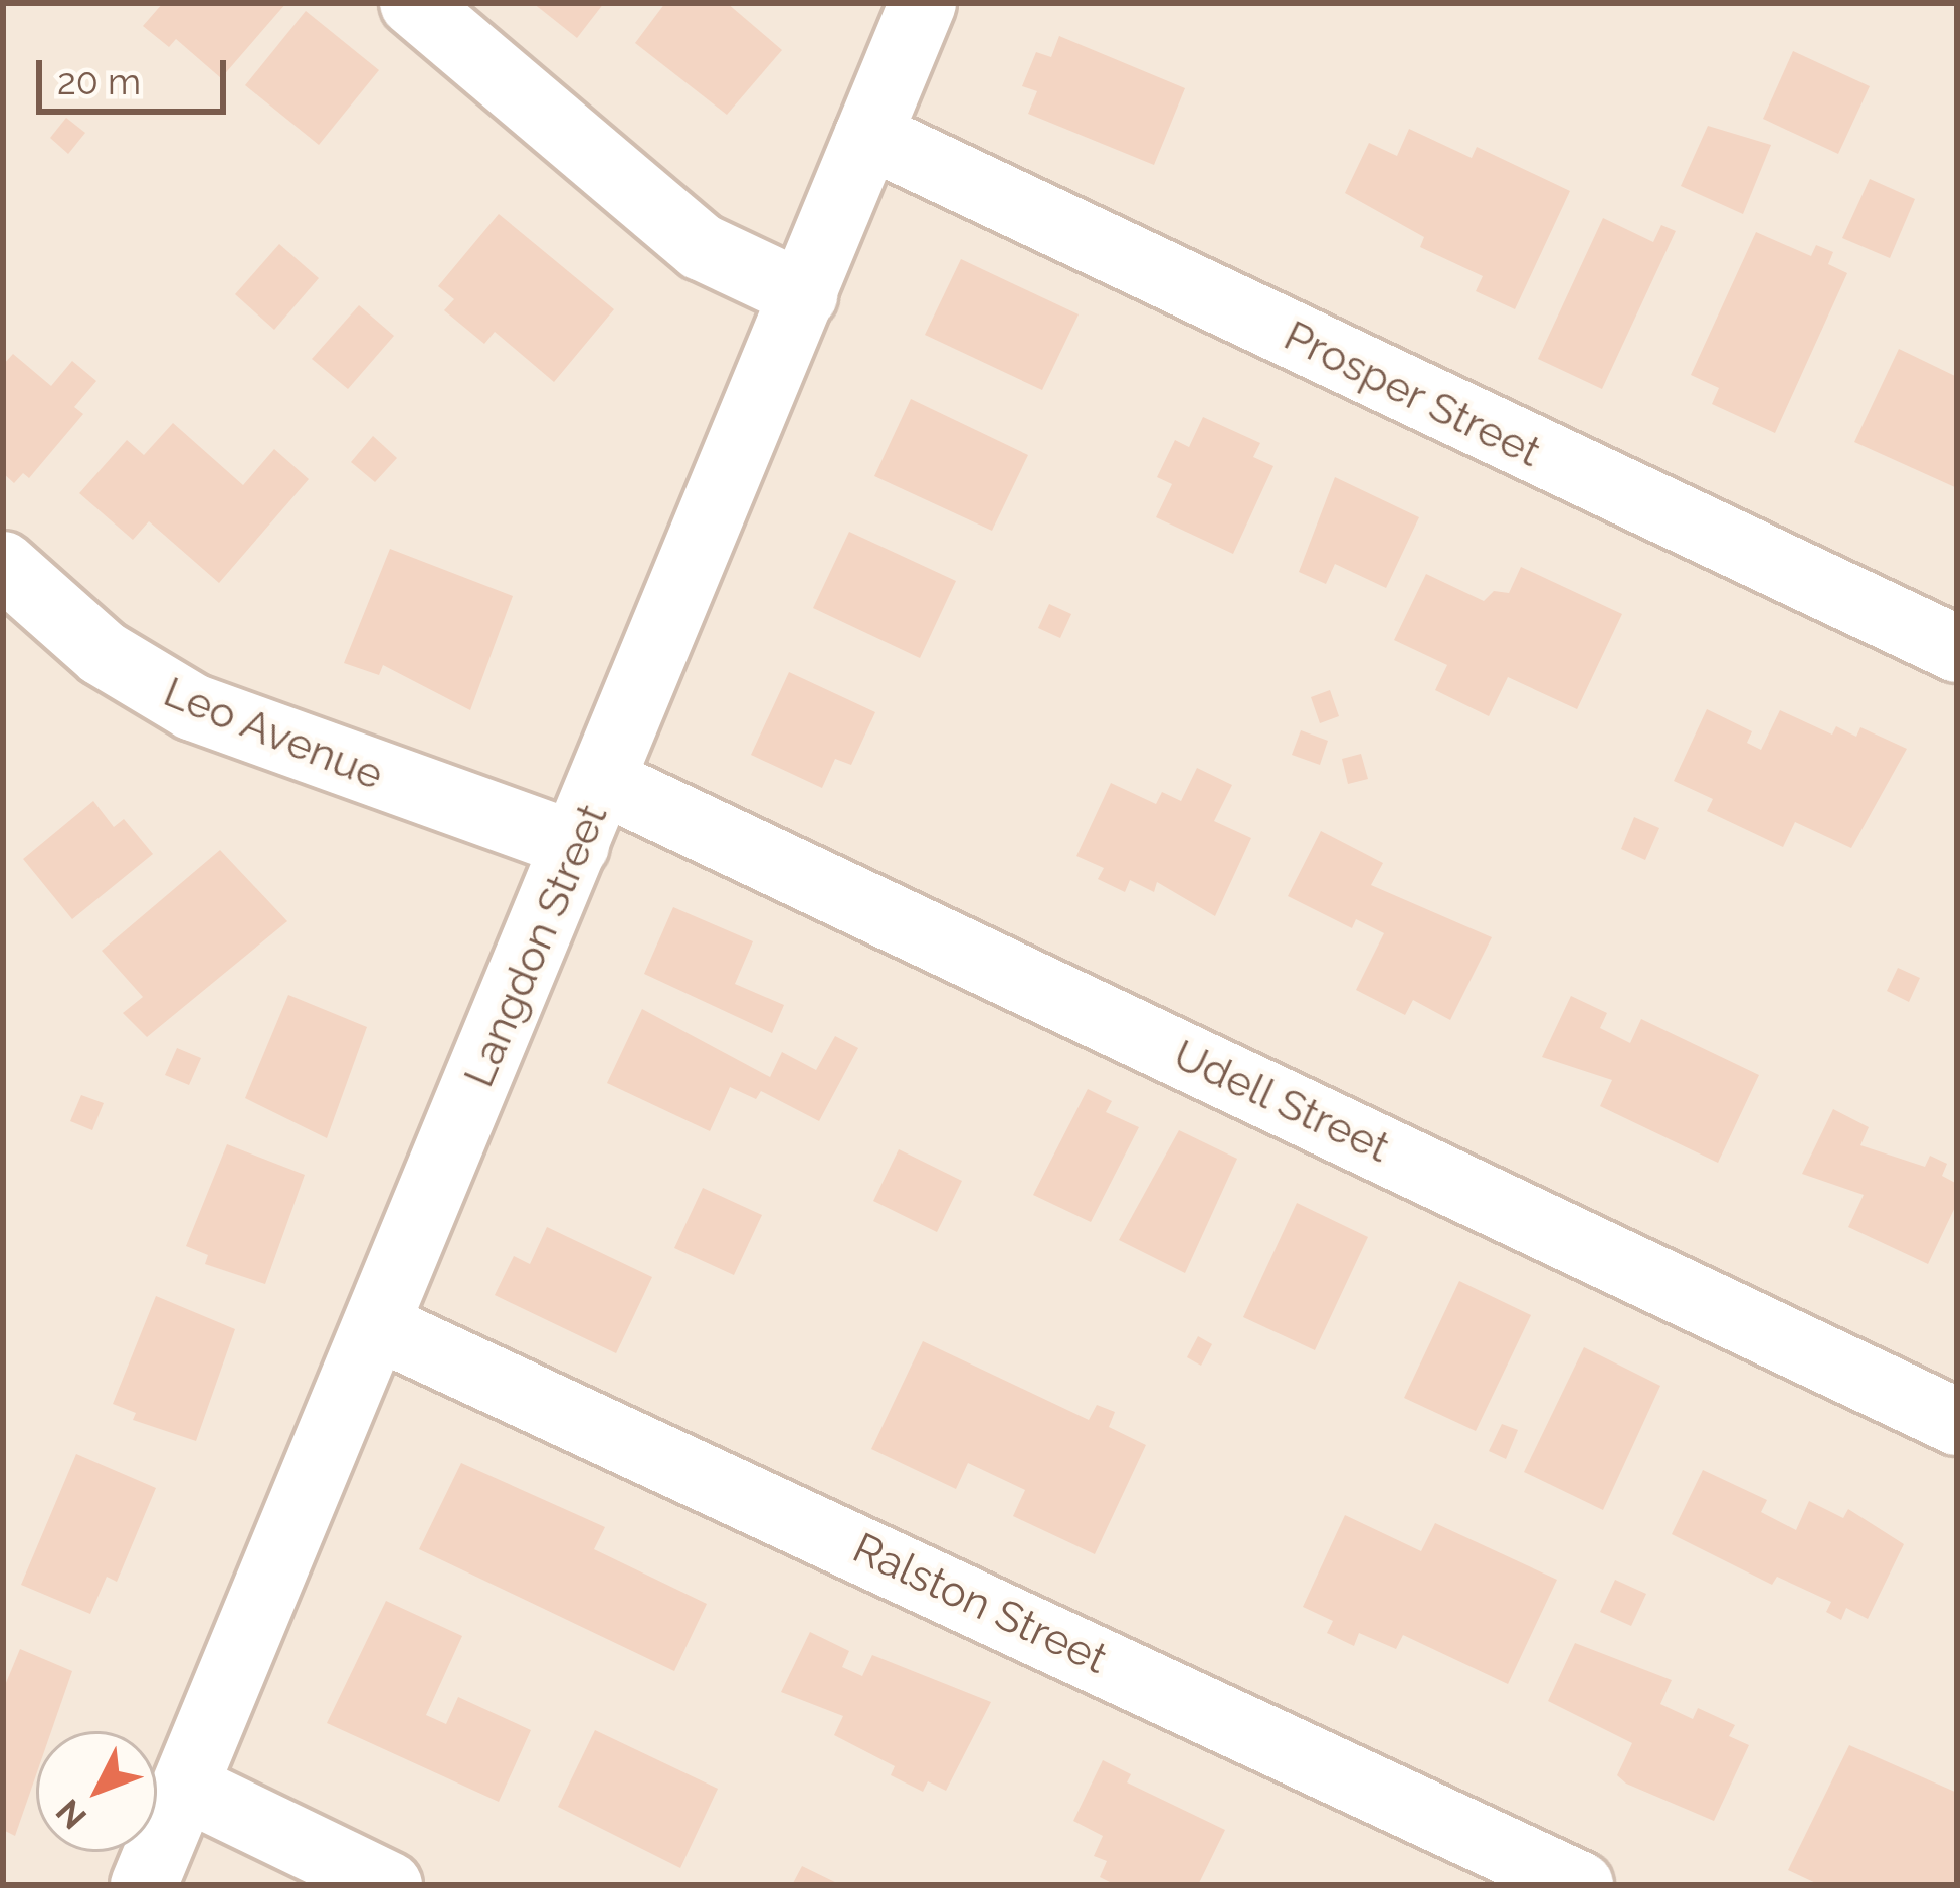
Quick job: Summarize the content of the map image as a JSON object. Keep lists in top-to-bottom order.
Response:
{
  "streets": {
    "street": [
      "Prosper Street",
      "Leo Avenue",
      "Langdon Street",
      "Udell Street",
      "Ralston Street"
    ]
  },
  "crossings": [
    ["Prosper Street", "Langdon Street"],
    ["Leo Avenue", "Langdon Street"],
    ["Langdon Street", "Udell Street"],
    ["Langdon Street", "Ralston Street"]
  ],
  "scale_bar": "20 m",
  "north": "bottom left"
}
